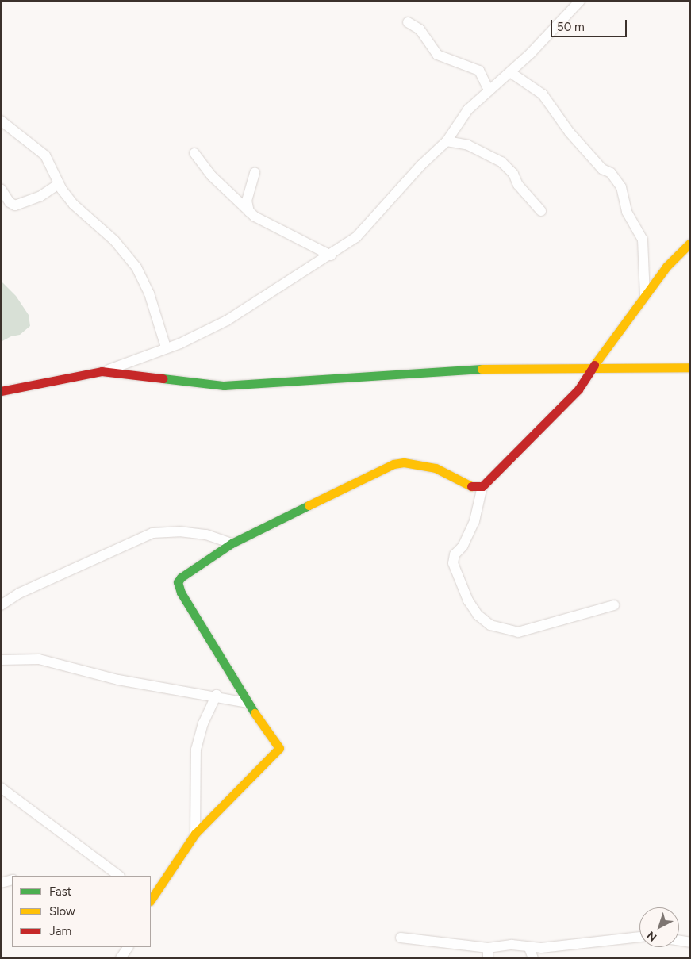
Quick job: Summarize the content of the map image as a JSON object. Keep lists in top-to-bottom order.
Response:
{
  "legend": ["Fast", "Slow", "Jam"],
  "scale_bar": "50 m",
  "north": "bottom left"
}
